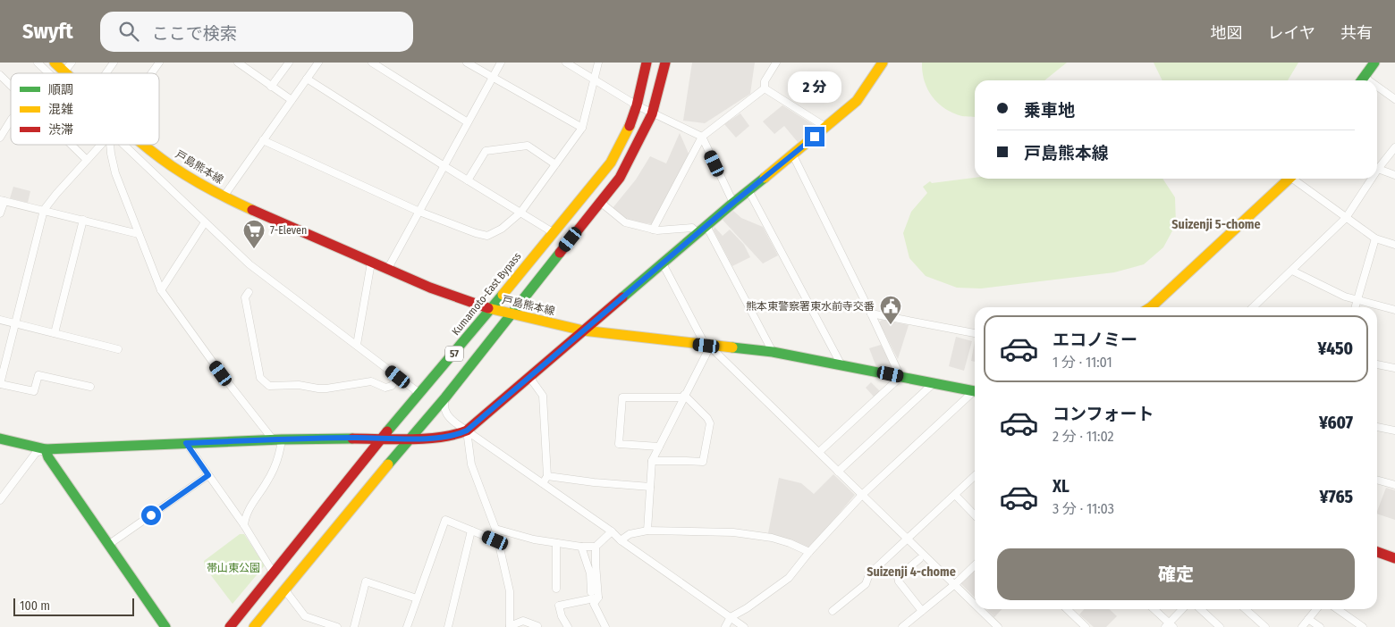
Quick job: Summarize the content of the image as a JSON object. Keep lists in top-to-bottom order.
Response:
{
  "streets": {
    "main road": ["戸島熊本線", "Kumamoto-East Bypass", "57"]
  },
  "crossings": [
    ["戸島熊本線", "Kumamoto-East Bypass"],
    ["戸島熊本線", "57"]
  ],
  "districts": ["Suizenji 5-chome", "Suizenji 4-chome"],
  "parks": ["帯山東公園"],
  "places": {
    "supermarket": ["7-Eleven"],
    "public building": ["熊本東警察署東水前寺交番"]
  },
  "legend": ["順調", "混雑", "渋滞"],
  "scale_bar": "100 m",
  "page": {
    "header": "Swyft",
    "search": "ここで検索",
    "nav": ["地図", "レイヤ", "共有"],
    "bubble": "2 分",
    "banner": ["乗車地", "戸島熊本線"],
    "list": [
      {
        "name": "エコノミー",
        "note": "1 分 · 11:01",
        "value": "¥450"
      },
      {
        "name": "コンフォート",
        "note": "2 分 · 11:02",
        "value": "¥607"
      },
      {
        "name": "XL",
        "note": "3 分 · 11:03",
        "value": "¥765"
      }
    ],
    "buttons": "確定",
    "scale": "100 m"
  }
}
